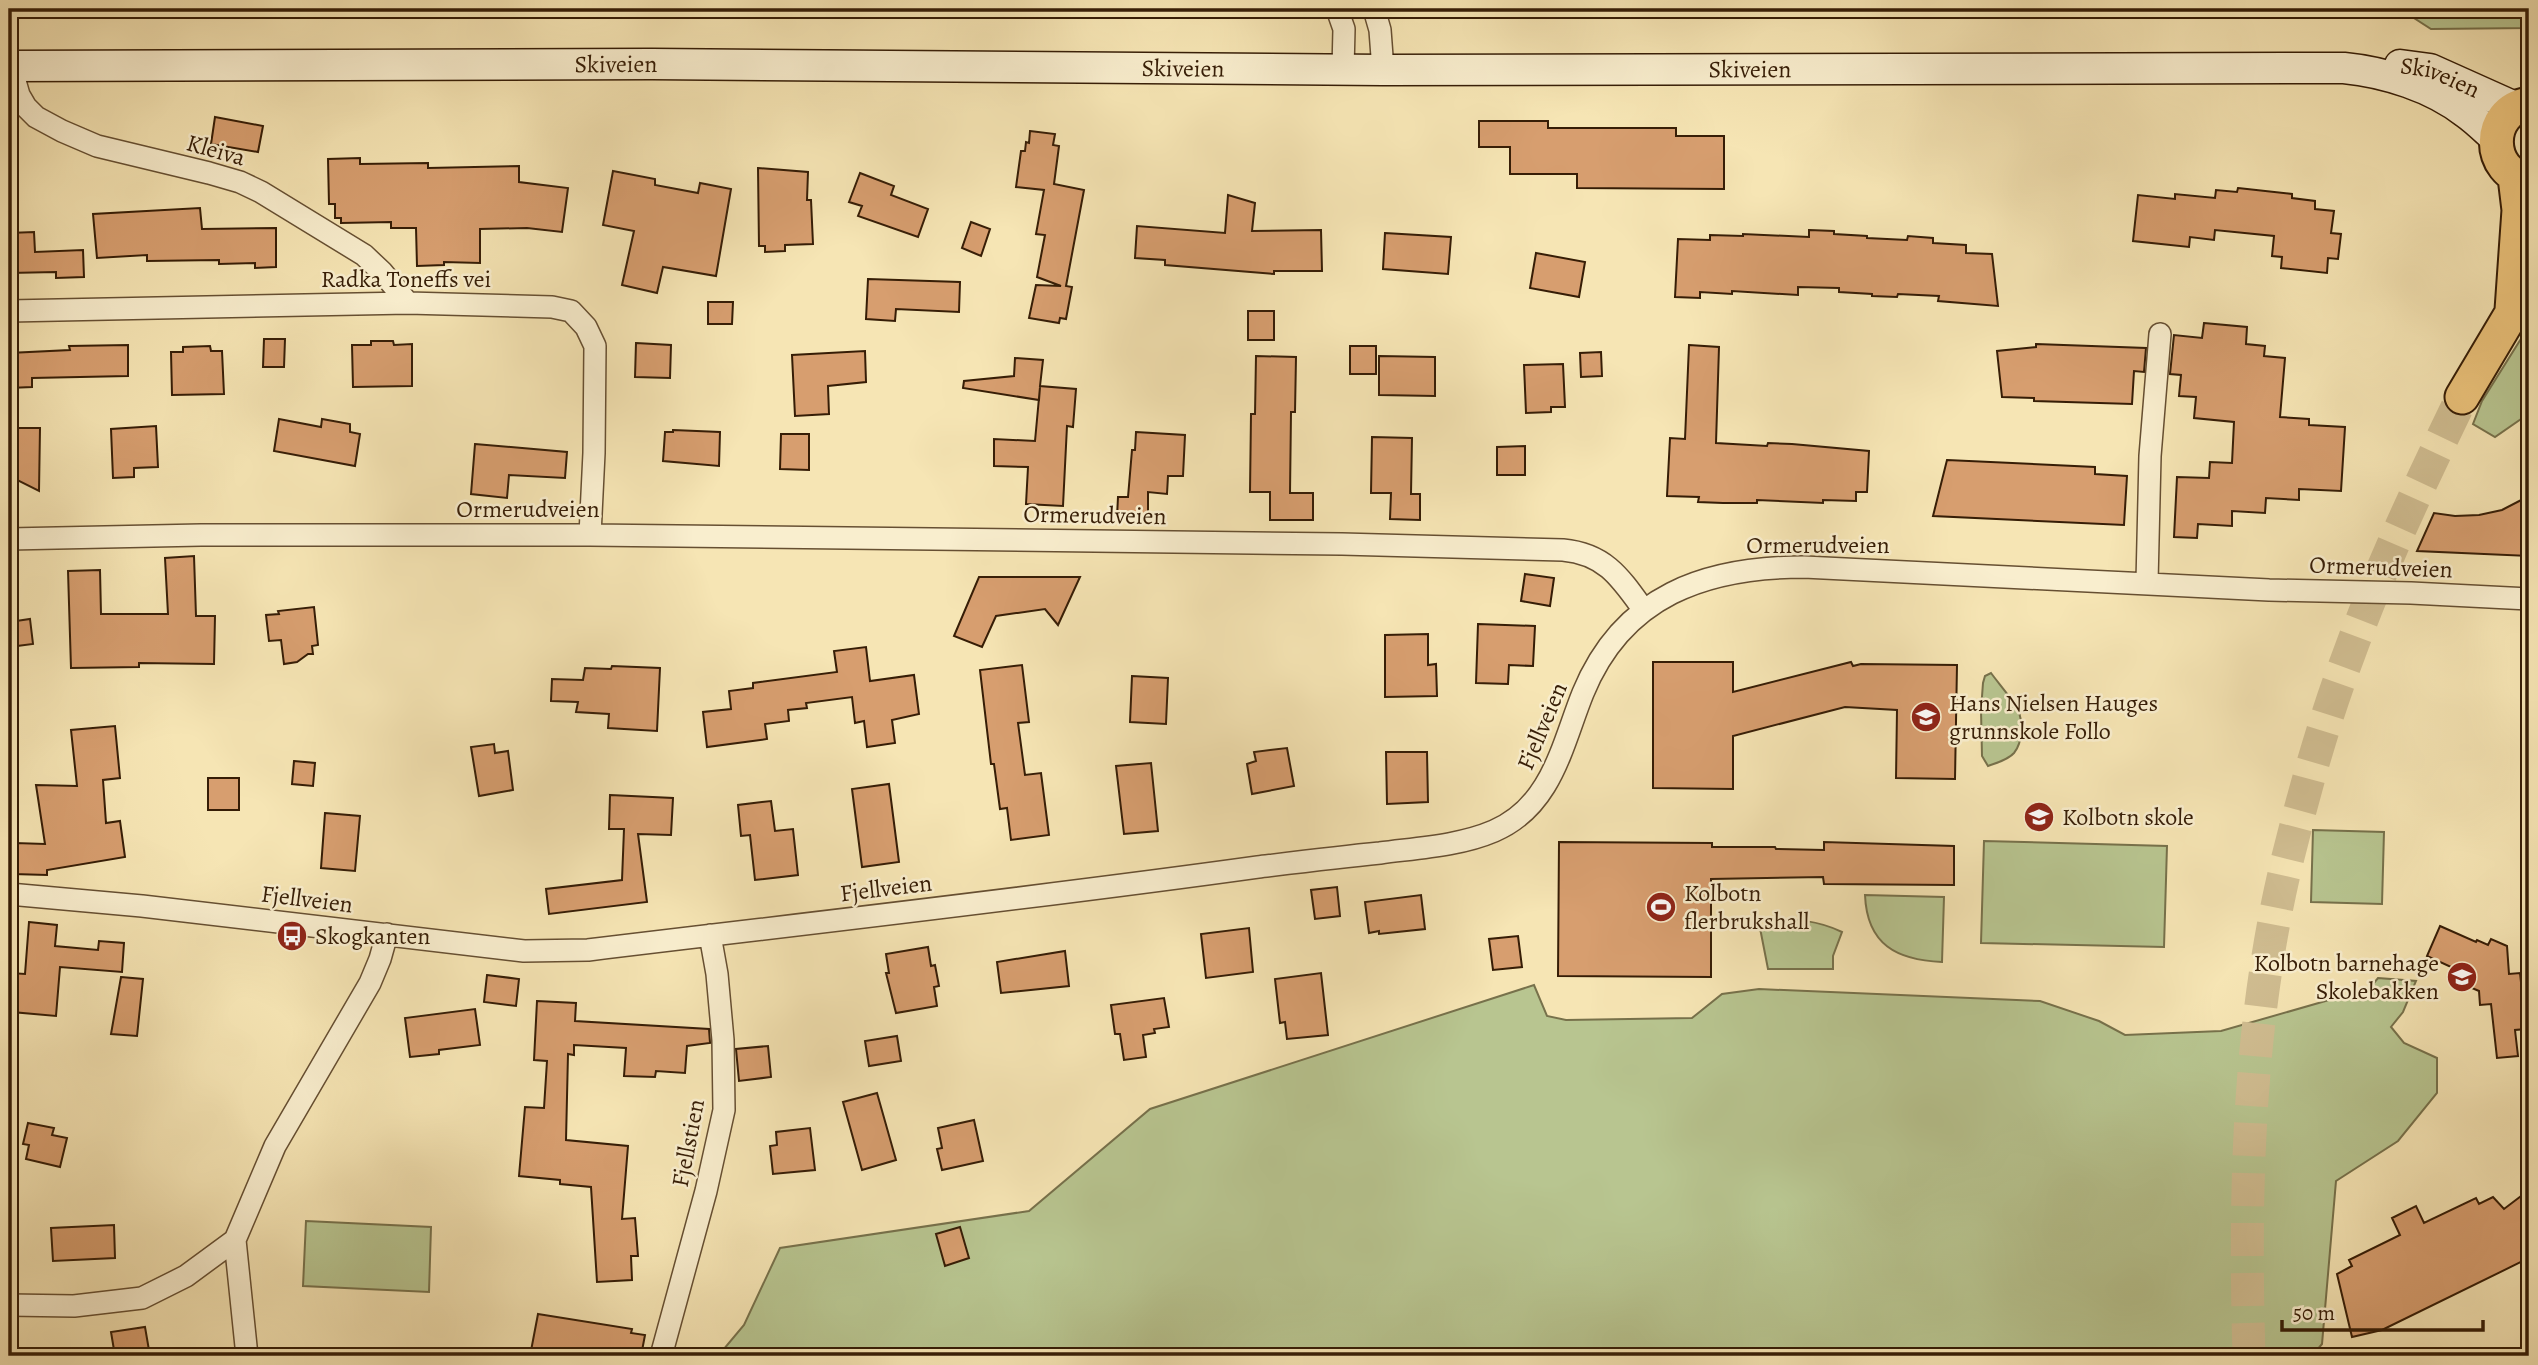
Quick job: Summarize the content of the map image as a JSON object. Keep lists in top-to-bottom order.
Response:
{
  "streets": {
    "main road": ["Skiveien"],
    "street": [
      "Kleiva",
      "Radka Toneffs vei",
      "Ormerudveien",
      "Fjellveien",
      "Fjellstien"
    ]
  },
  "crossings": [
    ["Skiveien", "Kleiva"],
    ["Kleiva", "Radka Toneffs vei"],
    ["Radka Toneffs vei", "Ormerudveien"],
    ["Ormerudveien", "Fjellveien"],
    ["Fjellveien", "Fjellstien"]
  ],
  "places": {
    "school or university": ["Hans Nielsen Hauges grunnskole Follo", "Kolbotn skole", "Kolbotn barnehage Skolebakken"],
    "sports": ["Kolbotn flerbrukshall"],
    "bus stop": ["Skogkanten"]
  },
  "scale_bar": "50 m"
}
